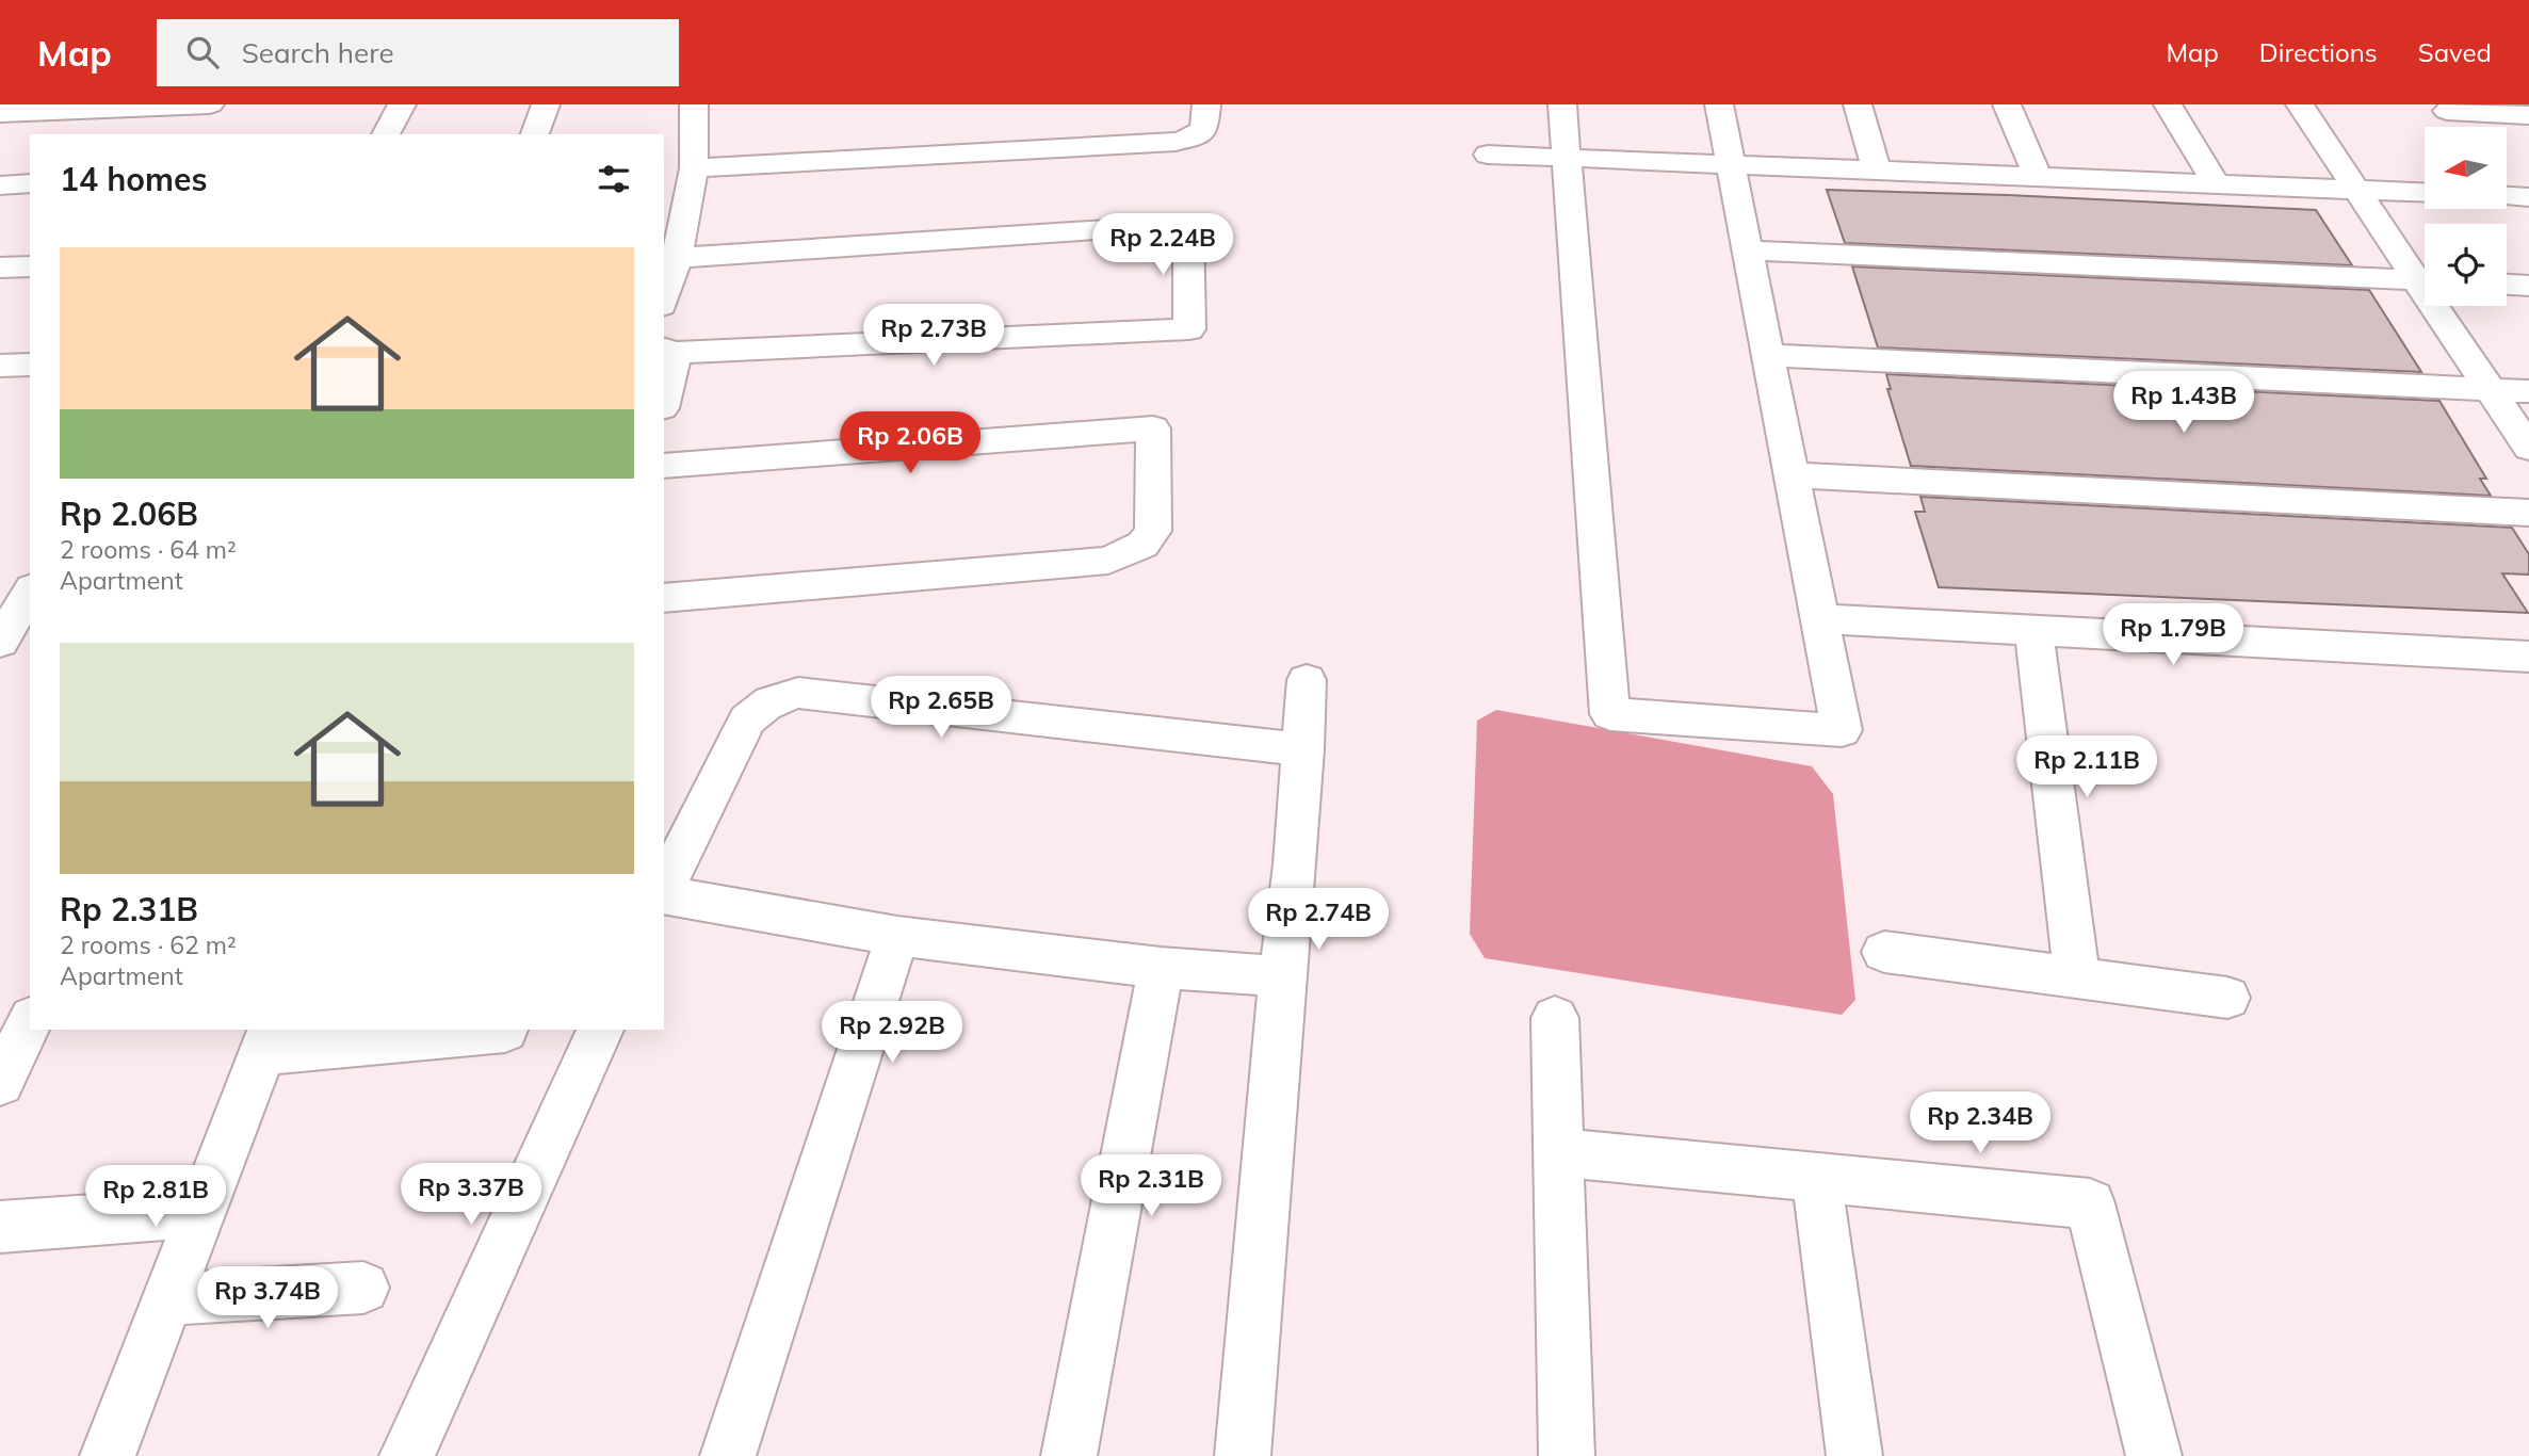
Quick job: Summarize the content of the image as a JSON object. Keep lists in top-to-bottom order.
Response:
{
  "north": "left",
  "page": {
    "header": "Map",
    "search": "Search here",
    "nav": ["Map", "Directions", "Saved"],
    "heading": "14 homes",
    "price": [
      "Rp 2.24B",
      "Rp 2.73B",
      "Rp 1.43B",
      "Rp 2.06B",
      "Rp 1.79B",
      "Rp 2.65B",
      "Rp 2.11B",
      "Rp 2.74B",
      "Rp 2.92B",
      "Rp 2.34B",
      "Rp 2.31B",
      "Rp 3.37B",
      "Rp 2.81B",
      "Rp 3.74B"
    ],
    "list": [
      {
        "name": "Rp 2.06B",
        "note": "2 rooms · 64 m² · Apartment"
      },
      {
        "name": "Rp 2.31B",
        "note": "2 rooms · 62 m² · Apartment"
      }
    ]
  }
}
